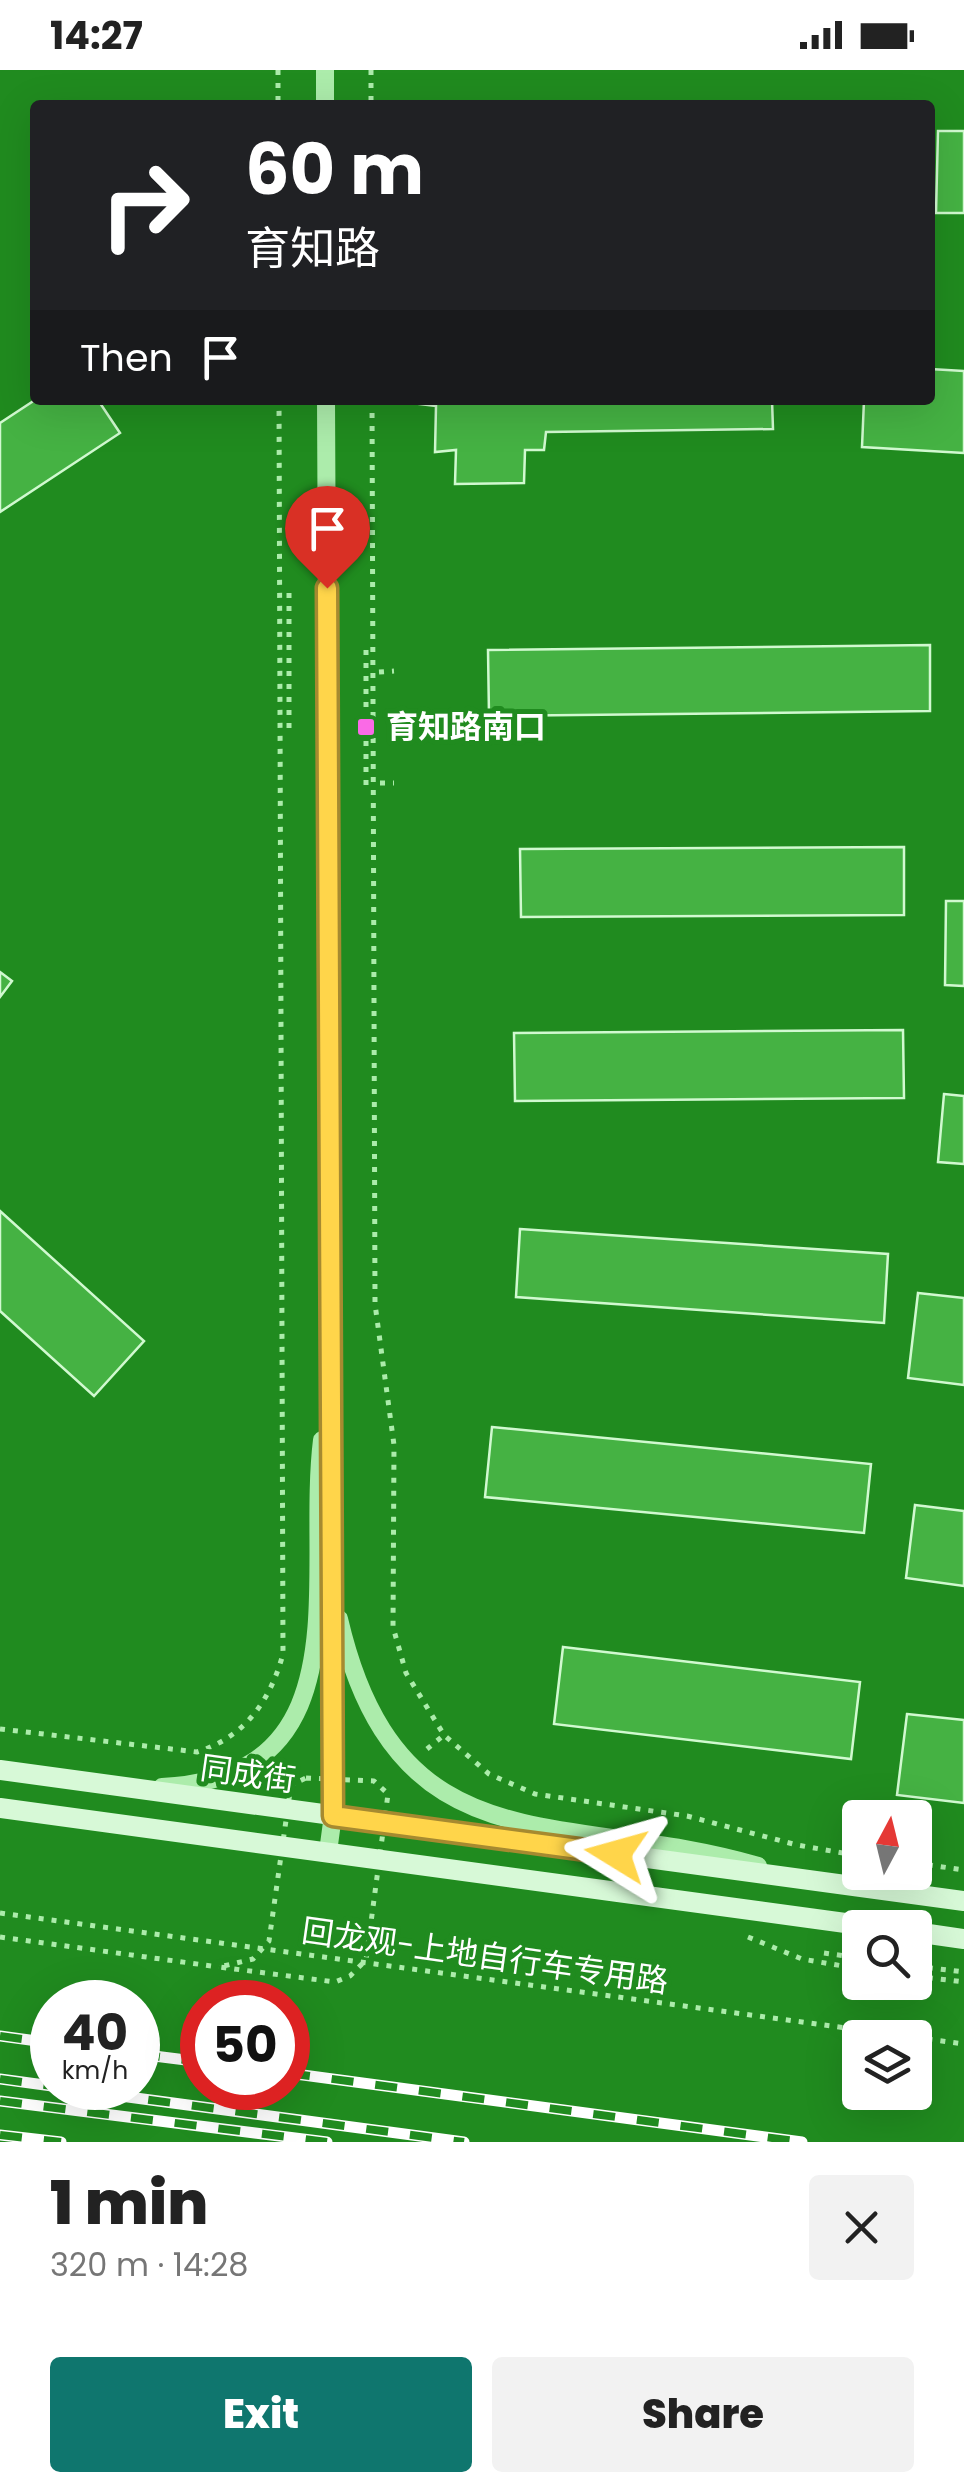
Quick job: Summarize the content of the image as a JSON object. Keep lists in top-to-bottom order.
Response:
{
  "streets": {
    "main road": ["同成街"],
    "path": ["回龙观-上地自行车专用路"]
  },
  "places": {
    "transit": ["育知路南口"]
  },
  "north": "top",
  "page": {
    "status": "14:27",
    "turn": ["60 m", "育知路"],
    "then": "Then",
    "speed": "40 km/h",
    "limit": "50",
    "heading": ["1 min", "320 m · 14:28"],
    "buttons": ["Exit", "Share"]
  }
}
